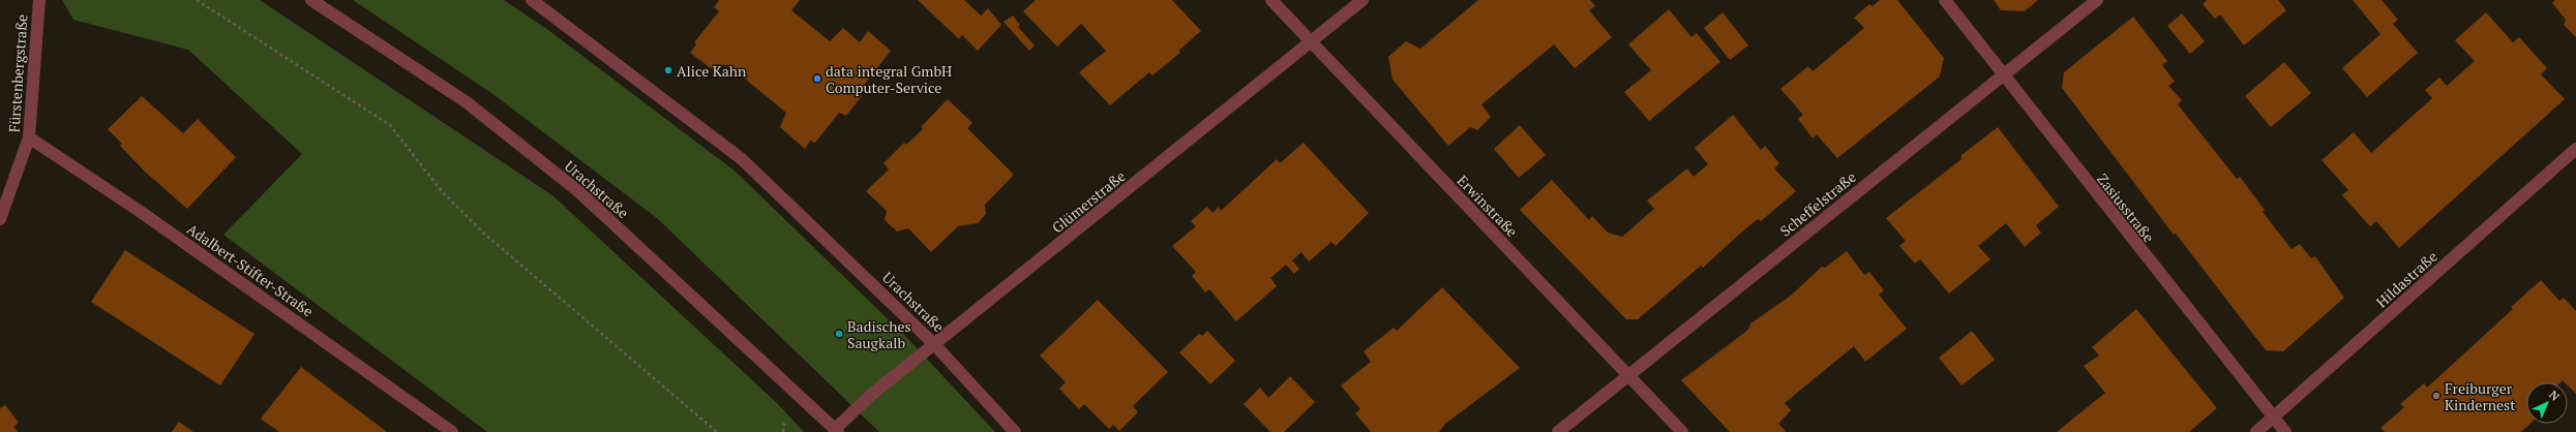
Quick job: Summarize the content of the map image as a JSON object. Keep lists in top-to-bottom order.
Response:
{
  "streets": {
    "street": [
      "Fürstenbergstraße",
      "Urachstraße",
      "Glümerstraße",
      "Scheffelstraße",
      "Erwinstraße",
      "Zasiusstraße",
      "Adalbert-Stifter-Straße",
      "Hildastraße"
    ]
  },
  "crossings": [
    ["Fürstenbergstraße", "Adalbert-Stifter-Straße"],
    ["Urachstraße", "Glümerstraße"],
    ["Glümerstraße", "Erwinstraße"],
    ["Scheffelstraße", "Erwinstraße"],
    ["Scheffelstraße", "Zasiusstraße"],
    ["Zasiusstraße", "Hildastraße"]
  ],
  "places": [
    "Alice Kahn",
    "data integral GmbH Computer-Service",
    "Badisches Saugkalb",
    "Freiburger Kindernest"
  ],
  "north": "top right"
}
